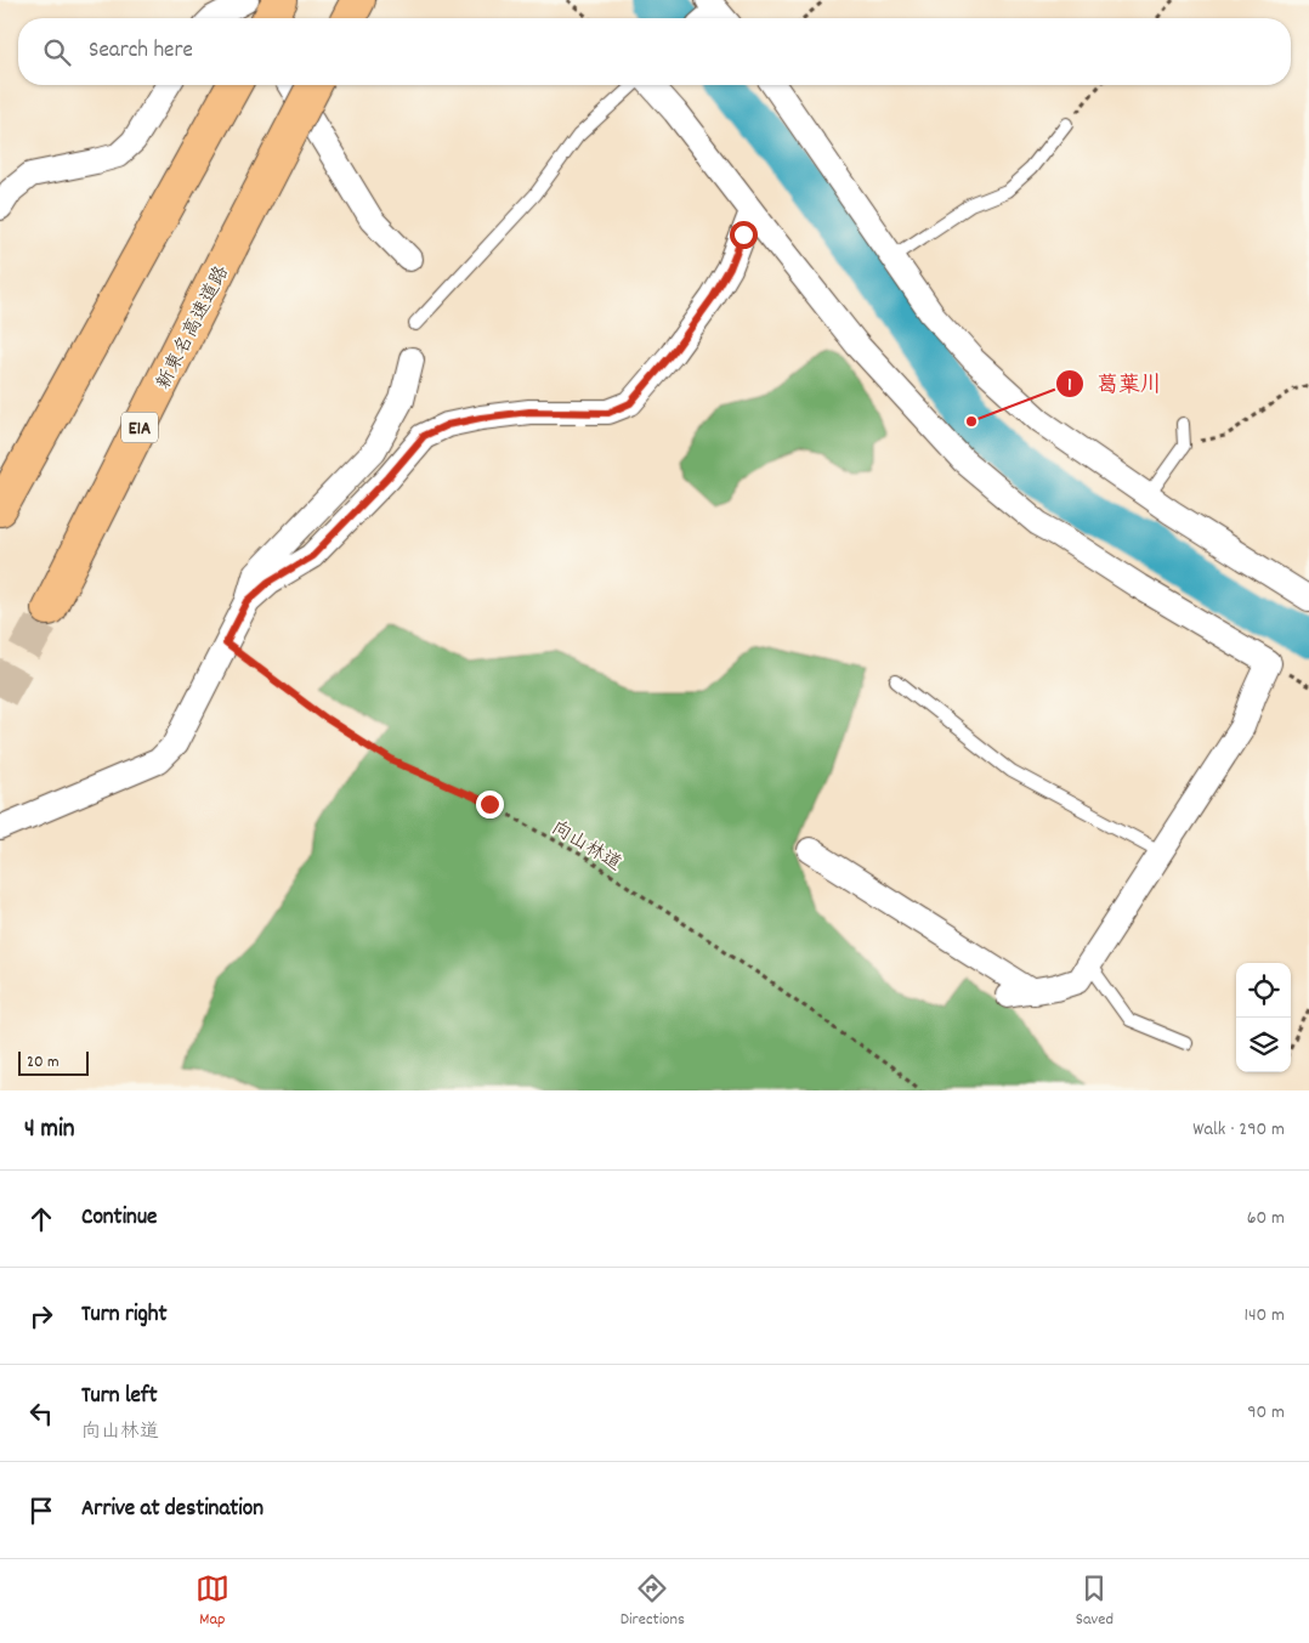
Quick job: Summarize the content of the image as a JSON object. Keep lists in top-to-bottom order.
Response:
{
  "streets": {
    "highway": ["新東名高速道路", "E1A"],
    "path": ["向山林道"]
  },
  "places": ["葛葉川"],
  "scale_bar": "20 m",
  "page": {
    "search": "Search here",
    "scale": "20 m",
    "heading": ["4 min", "Walk · 290 m"],
    "list": [
      ["Continue", "60 m"],
      ["Turn right", "140 m"],
      ["Turn left", "向山林道", "90 m"],
      "Arrive at destination"
    ],
    "nav": ["Map", "Directions", "Saved"]
  }
}
